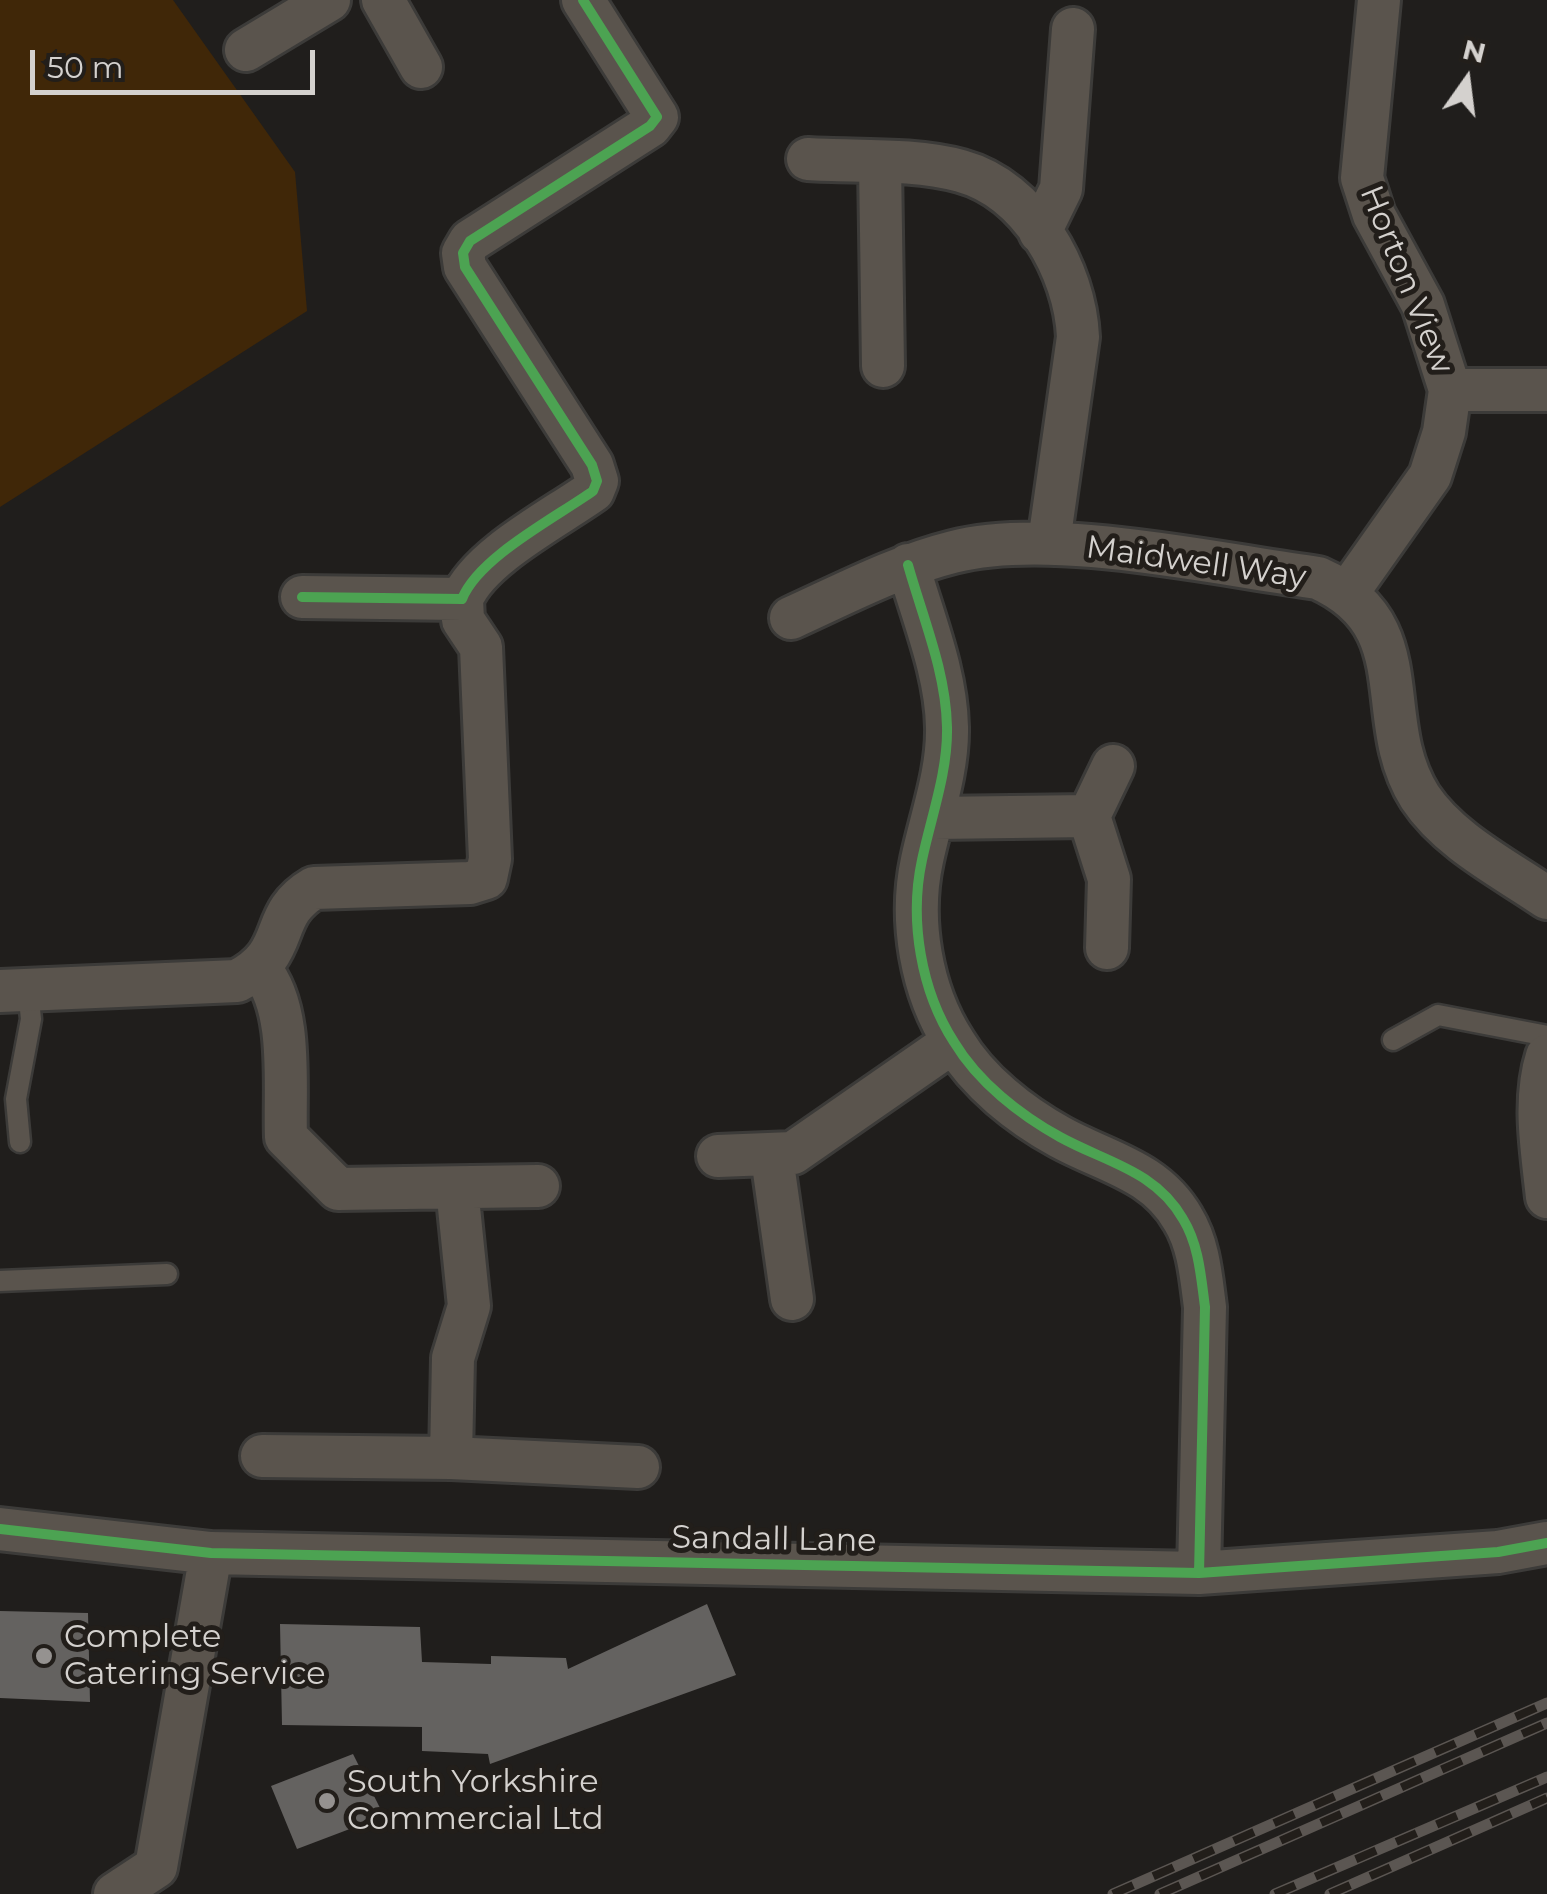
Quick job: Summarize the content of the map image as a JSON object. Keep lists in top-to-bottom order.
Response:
{
  "streets": {
    "street": ["Horton View", "Maidwell Way", "Sandall Lane"]
  },
  "crossings": [
    ["Horton View", "Maidwell Way"]
  ],
  "places": ["Complete Catering Service", "South Yorkshire Commercial Ltd"],
  "scale_bar": "50 m",
  "north": "top"
}
